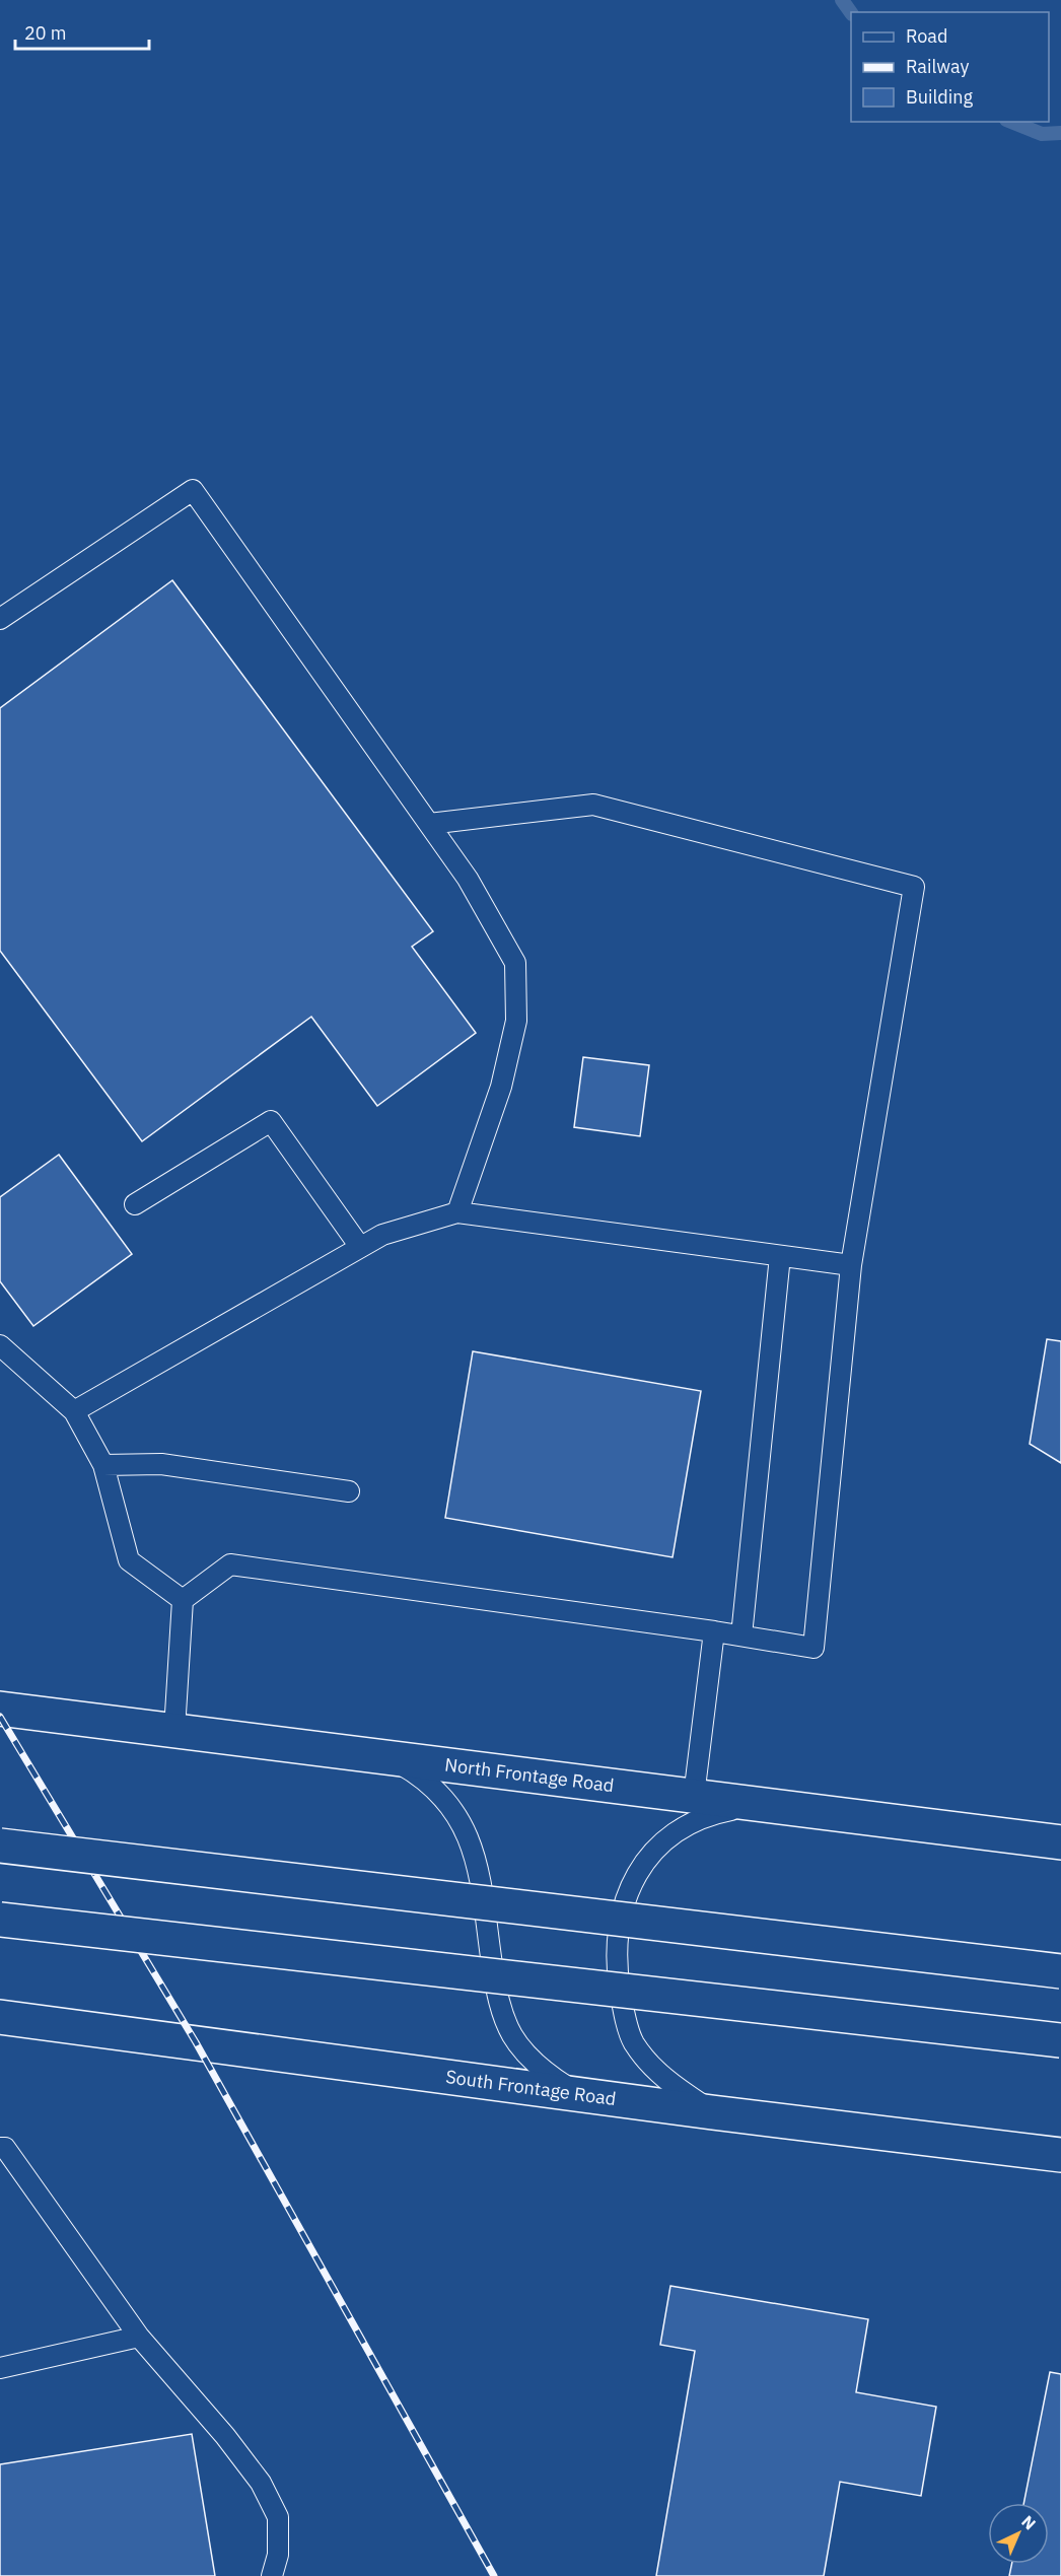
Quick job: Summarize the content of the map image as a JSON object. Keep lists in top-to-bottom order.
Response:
{
  "streets": {
    "main road": ["North Frontage Road", "South Frontage Road"]
  },
  "legend": ["Road", "Railway", "Building"],
  "scale_bar": "20 m",
  "north": "top right"
}
